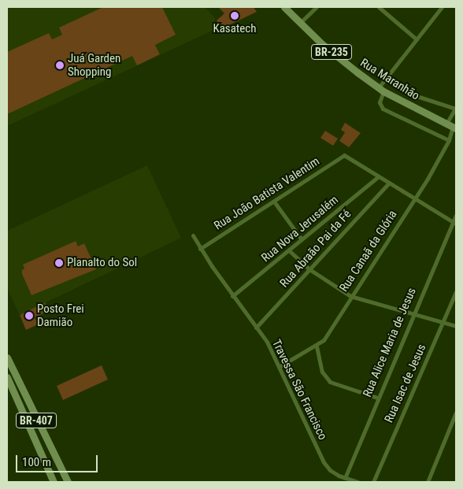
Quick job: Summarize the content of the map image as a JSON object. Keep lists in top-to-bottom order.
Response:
{
  "streets": {
    "highway": ["BR-235", "Rua Maranhão", "BR-407"],
    "street": [
      "Rua João Batista Valentim",
      "Rua Nova Jerusalém",
      "Rua Abraão Pai da Fé",
      "Rua Canaã da Glória",
      "Rua Alice Maria de Jesus",
      "Rua Isac de Jesus",
      "Travessa São Francisco"
    ]
  },
  "crossings": [
    ["Rua Maranhão", "Rua Canaã da Glória"],
    ["Rua João Batista Valentim", "Rua Nova Jerusalém"],
    ["Rua João Batista Valentim", "Travessa São Francisco"],
    ["Rua Nova Jerusalém", "Travessa São Francisco"],
    ["Rua Abraão Pai da Fé", "Travessa São Francisco"],
    ["Rua Canaã da Glória", "Travessa São Francisco"],
    ["Rua Alice Maria de Jesus", "Travessa São Francisco"]
  ],
  "places": [
    "Kasatech",
    "Juá Garden Shopping",
    "Planalto do Sol",
    "Posto Frei Damião"
  ],
  "scale_bar": "100 m"
}
